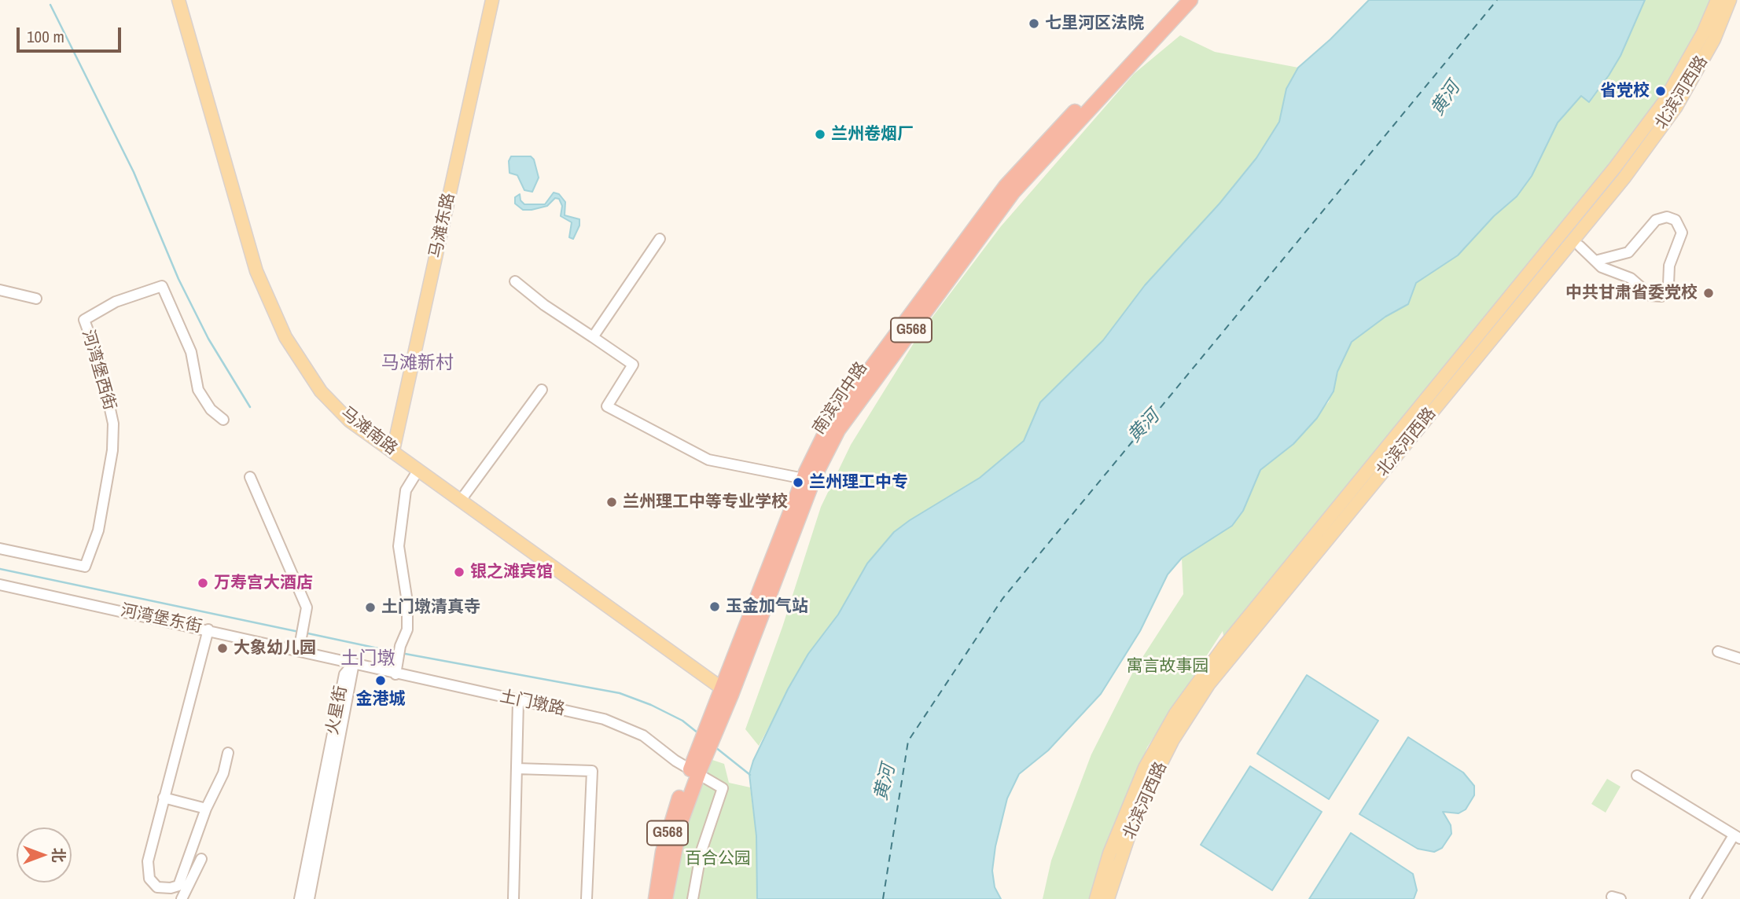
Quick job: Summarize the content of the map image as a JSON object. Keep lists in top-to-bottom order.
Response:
{
  "streets": {
    "highway": ["G568", "南滨河中路"],
    "main road": ["北滨河西路", "马滩东路", "马滩南路"],
    "street": [
      "河湾堡西街",
      "河湾堡东街",
      "土门墩路",
      "火星街"
    ]
  },
  "crossings": [
    ["马滩东路", "马滩南路"],
    ["南滨河中路", "马滩南路"],
    ["南滨河中路", "土门墩路"],
    ["河湾堡东街", "土门墩路"],
    ["河湾堡东街", "火星街"],
    ["土门墩路", "火星街"]
  ],
  "districts": ["马滩新村", "土门墩"],
  "water": ["黄河"],
  "parks": ["寓言故事园", "百合公园"],
  "places": [
    "七里河区法院",
    "省党校",
    "兰州卷烟厂",
    "中共甘肃省委党校",
    "兰州理工中专",
    "兰州理工中等专业学校",
    "银之滩宾馆",
    "万寿宫大酒店",
    "玉金加气站",
    "土门墩清真寺",
    "大象幼儿园",
    "金港城"
  ],
  "scale_bar": "100 m",
  "north": "right"
}
